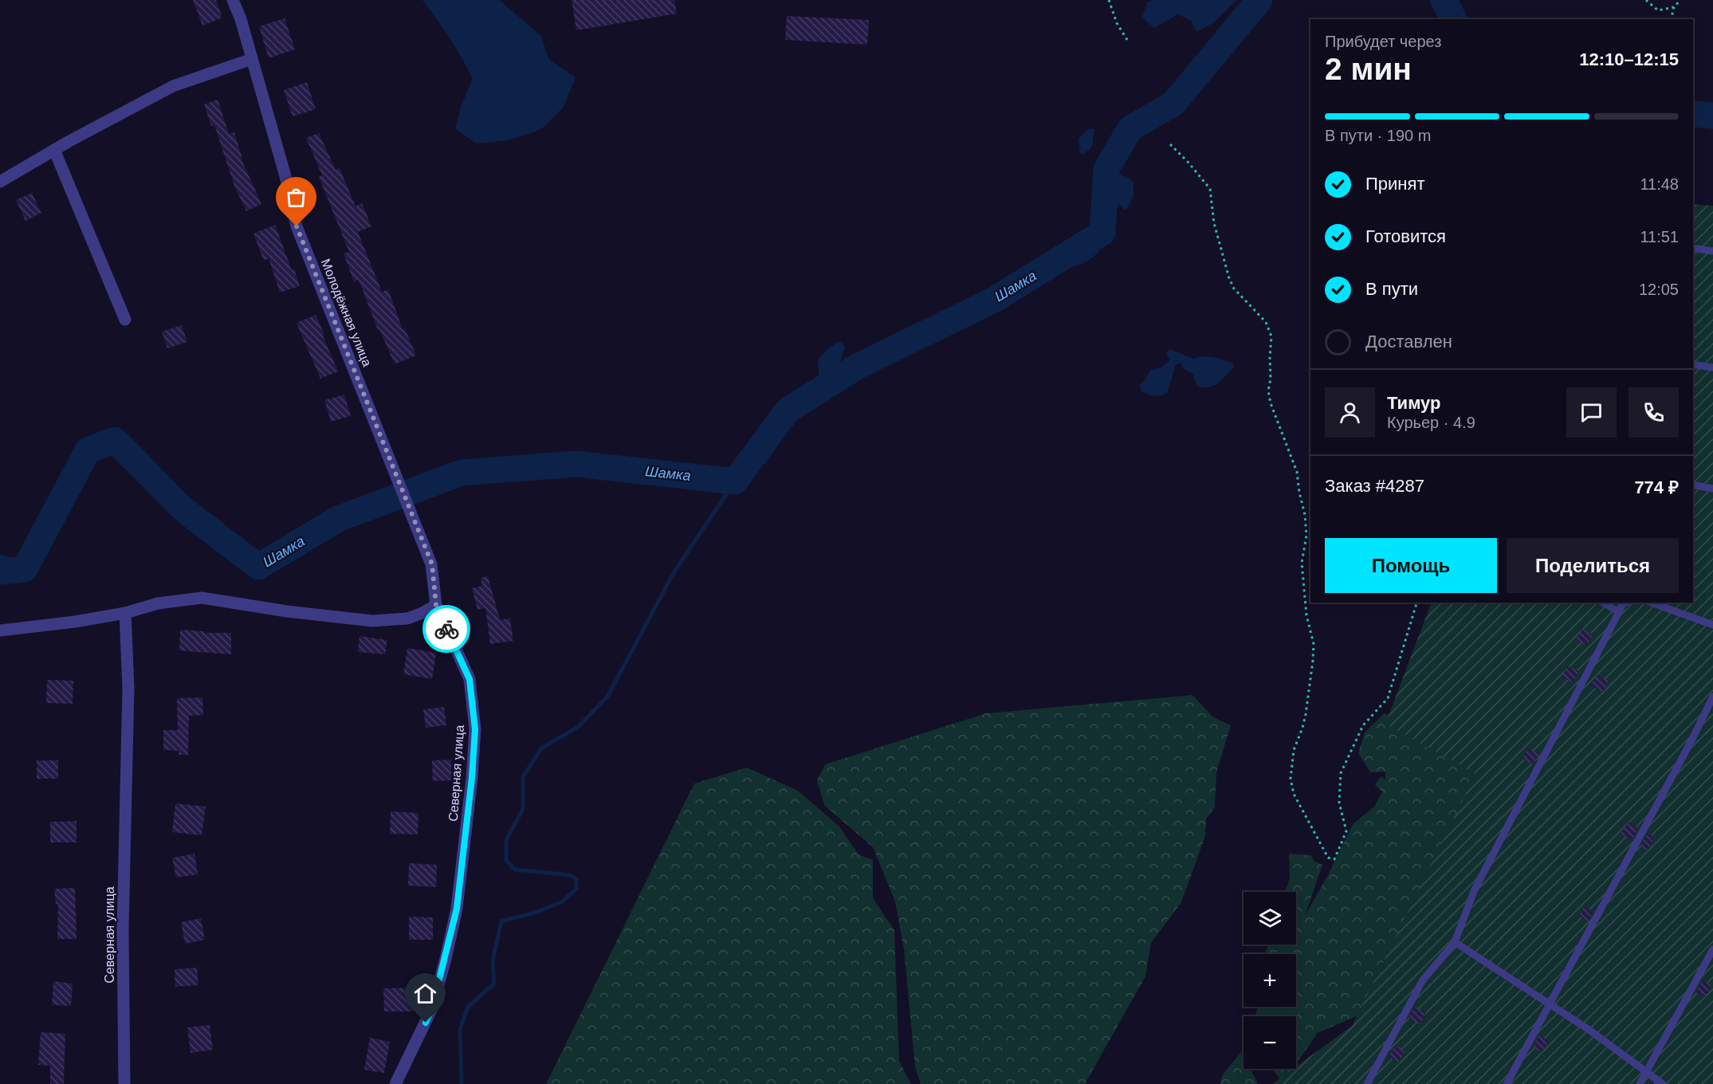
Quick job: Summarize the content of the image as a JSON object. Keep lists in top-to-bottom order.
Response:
{
  "streets": {
    "street": ["Молодёжная улица", "Северная улица"]
  },
  "crossings": [
    ["Молодёжная улица", "Северная улица"]
  ],
  "water": ["Шамка"],
  "page": {
    "heading": ["2 мин", "Прибудет через", "12:10–12:15"],
    "panel": [
      "Тимур",
      "Курьер · 4.9",
      "Заказ #4287",
      "774 ₽"
    ],
    "bar": "В пути · 190 m",
    "list": [
      ["Принят", "11:48"],
      ["Готовится", "11:51"],
      ["В пути", "12:05"],
      "Доставлен"
    ],
    "buttons": ["Помощь", "Поделиться"],
    "map_buttons": ["+", "−"]
  }
}
